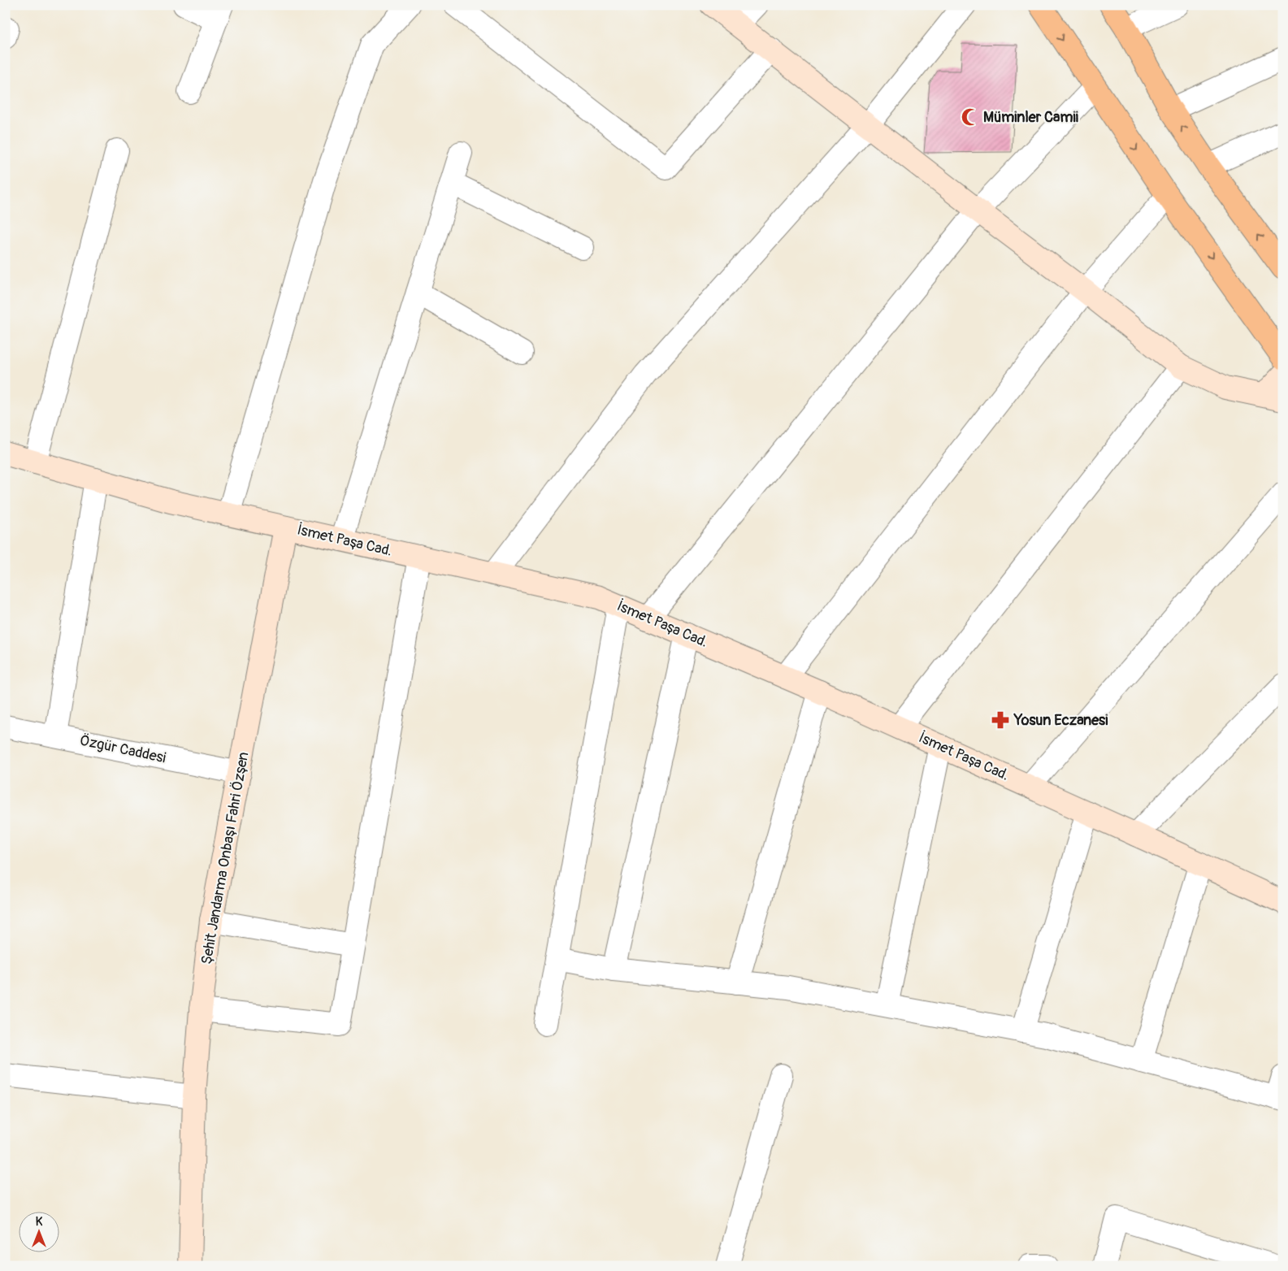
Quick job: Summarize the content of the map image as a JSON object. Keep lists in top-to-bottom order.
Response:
{
  "streets": {
    "main road": ["İsmet Paşa Cad.", "Şehit Jandarma Onbaşı Fahri Özşen"],
    "street": ["Özgür Caddesi"]
  },
  "crossings": [
    ["İsmet Paşa Cad.", "Şehit Jandarma Onbaşı Fahri Özşen"],
    ["Özgür Caddesi", "Şehit Jandarma Onbaşı Fahri Özşen"]
  ],
  "places": {
    "mosque": ["Müminler Camii"],
    "pharmacy": ["Yosun Eczanesi"]
  },
  "north": "top"
}
